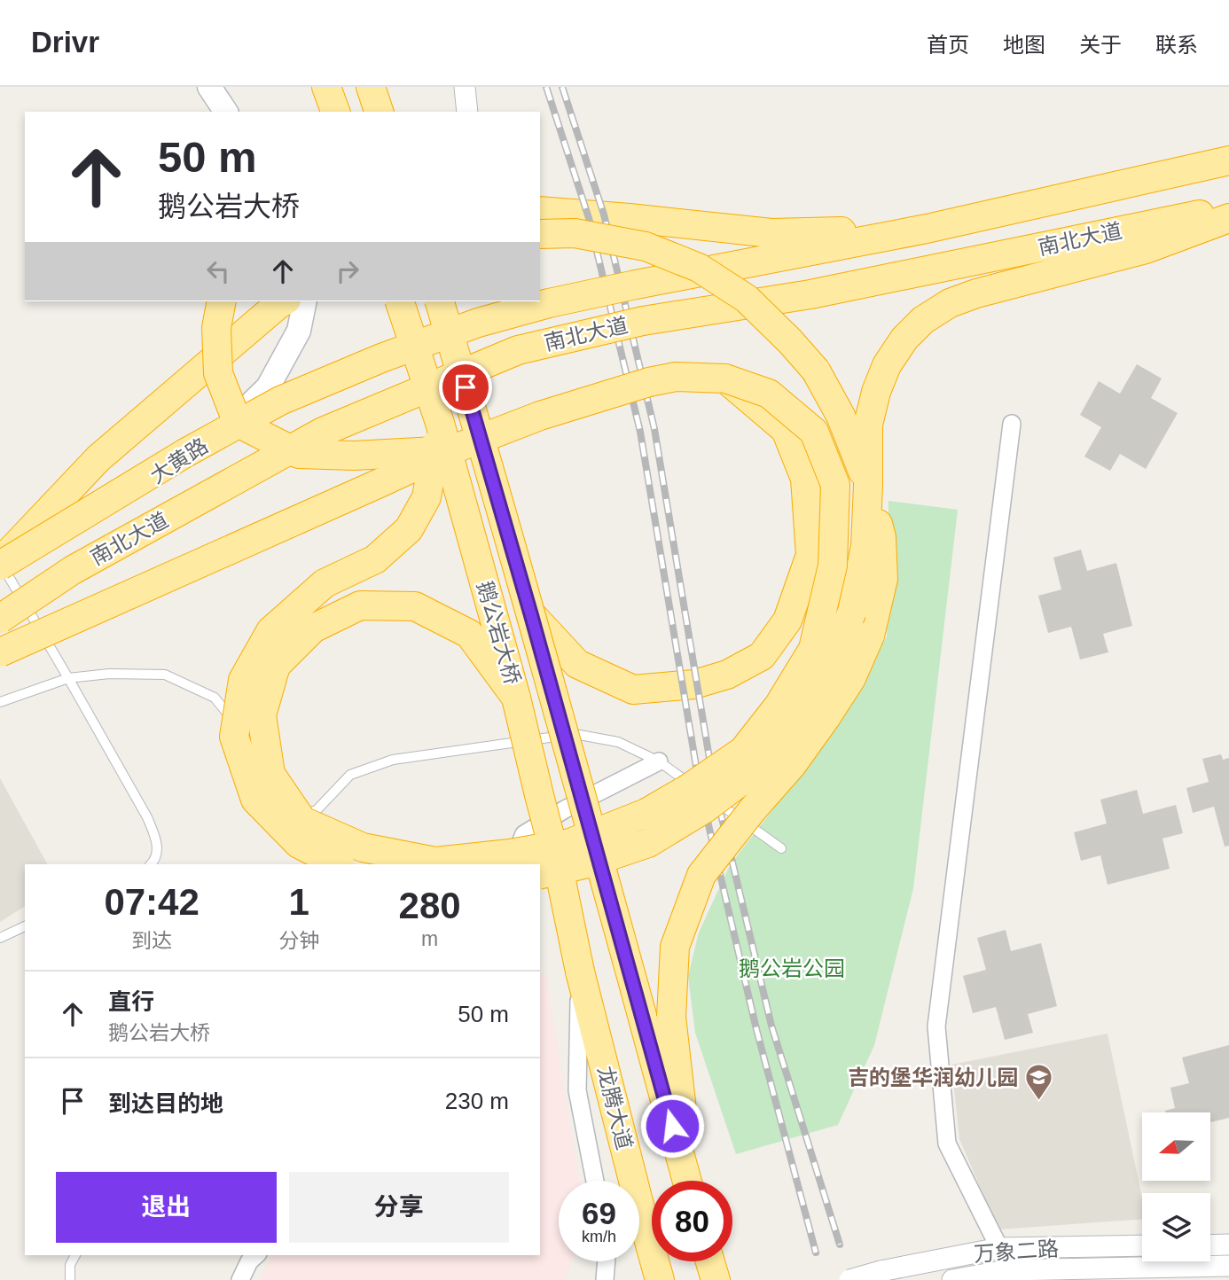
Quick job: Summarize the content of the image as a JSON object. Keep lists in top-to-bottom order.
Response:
{
  "streets": {
    "highway": ["南北大道", "鹅公岩大桥", "龙腾大道"],
    "main road": ["大黄路"],
    "street": ["万象二路"]
  },
  "crossings": [
    ["南北大道", "大黄路"],
    ["鹅公岩大桥", "龙腾大道"]
  ],
  "parks": ["鹅公岩公园"],
  "places": {
    "school or university": ["吉的堡华润幼儿园"]
  },
  "north": "left",
  "page": {
    "header": "Drivr",
    "nav": [
      "首页",
      "地图",
      "关于",
      "联系"
    ],
    "turn": ["50 m", "鹅公岩大桥"],
    "eta": [
      "07:42",
      "到达",
      "1",
      "分钟",
      "280",
      "m"
    ],
    "list": [
      {
        "name": "直行",
        "note": "鹅公岩大桥",
        "value": "50 m"
      },
      {
        "name": "到达目的地",
        "value": "230 m"
      }
    ],
    "buttons": ["退出", "分享"],
    "speed": "69 km/h",
    "limit": "80"
  }
}
